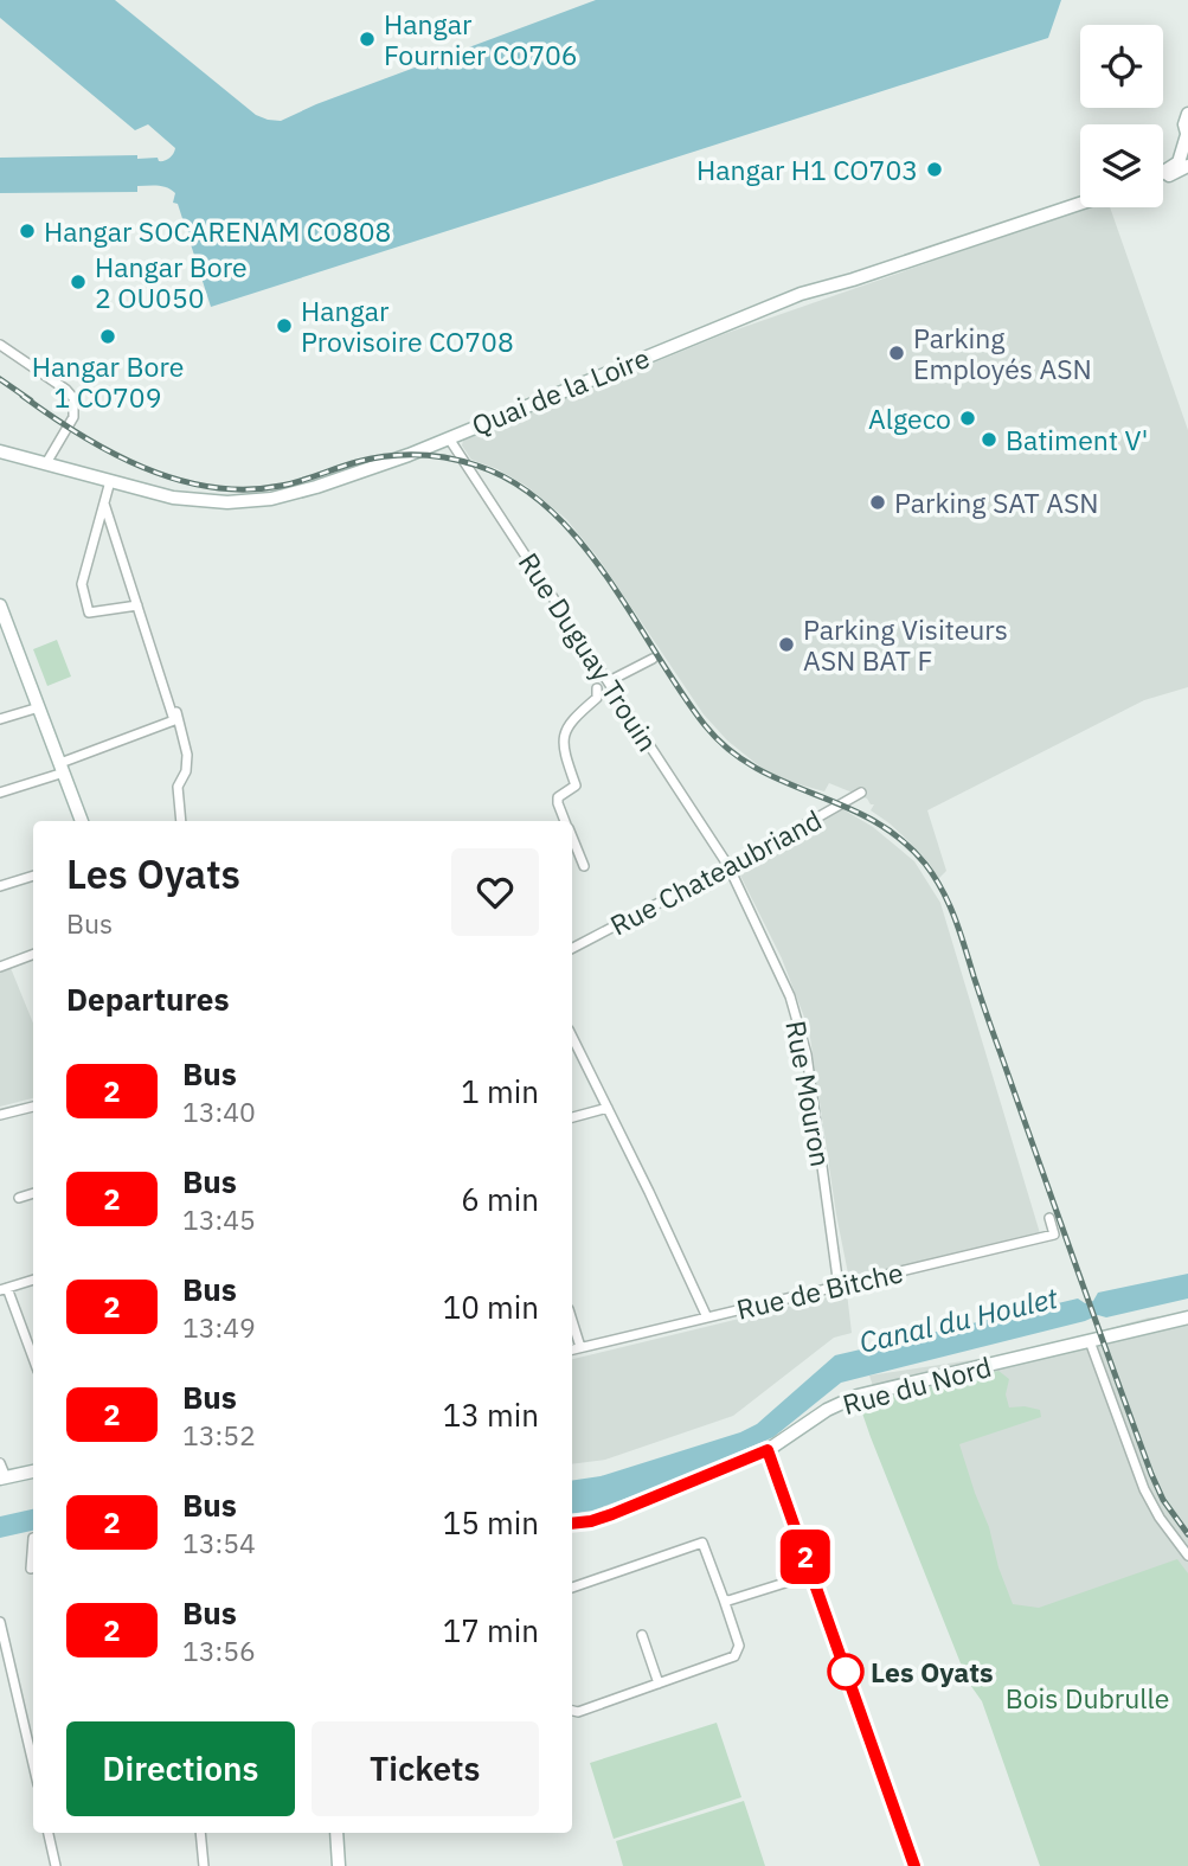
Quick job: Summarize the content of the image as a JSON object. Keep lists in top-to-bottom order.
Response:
{
  "streets": {
    "street": [
      "Quai de la Loire",
      "Rue Duguay Trouin",
      "Rue Chateaubriand",
      "Rue Mouron",
      "Rue de Bitche",
      "Rue du Nord"
    ]
  },
  "crossings": [
    ["Quai de la Loire", "Rue Duguay Trouin"],
    ["Rue Duguay Trouin", "Rue Chateaubriand"],
    ["Rue Duguay Trouin", "Rue Mouron"],
    ["Rue Chateaubriand", "Rue Mouron"],
    ["Rue Mouron", "Rue de Bitche"]
  ],
  "water": ["Canal du Houlet"],
  "parks": ["Bois Dubrulle"],
  "places": [
    "Hangar Fournier CO706",
    "Hangar H1 CO703",
    "Hangar SOCARENAM CO808",
    "Hangar Bore 2 OU050",
    "Hangar Provisoire CO708",
    "Hangar Bore 1 CO709",
    "Parking Employés ASN",
    "Algeco",
    "Batiment V'",
    "Parking SAT ASN",
    "Parking Visiteurs ASN BAT F",
    "Les Oyats"
  ],
  "lines": ["bus line 2"],
  "page": {
    "on_map": "2",
    "heading": [
      ["Les Oyats", "Bus"],
      "Departures"
    ],
    "list": [
      {
        "mark": "2",
        "name": "Bus",
        "note": "13:40",
        "value": "1 min"
      },
      {
        "mark": "2",
        "name": "Bus",
        "note": "13:45",
        "value": "6 min"
      },
      {
        "mark": "2",
        "name": "Bus",
        "note": "13:49",
        "value": "10 min"
      },
      {
        "mark": "2",
        "name": "Bus",
        "note": "13:52",
        "value": "13 min"
      },
      {
        "mark": "2",
        "name": "Bus",
        "note": "13:54",
        "value": "15 min"
      },
      {
        "mark": "2",
        "name": "Bus",
        "note": "13:56",
        "value": "17 min"
      }
    ],
    "buttons": ["Directions", "Tickets"]
  }
}
